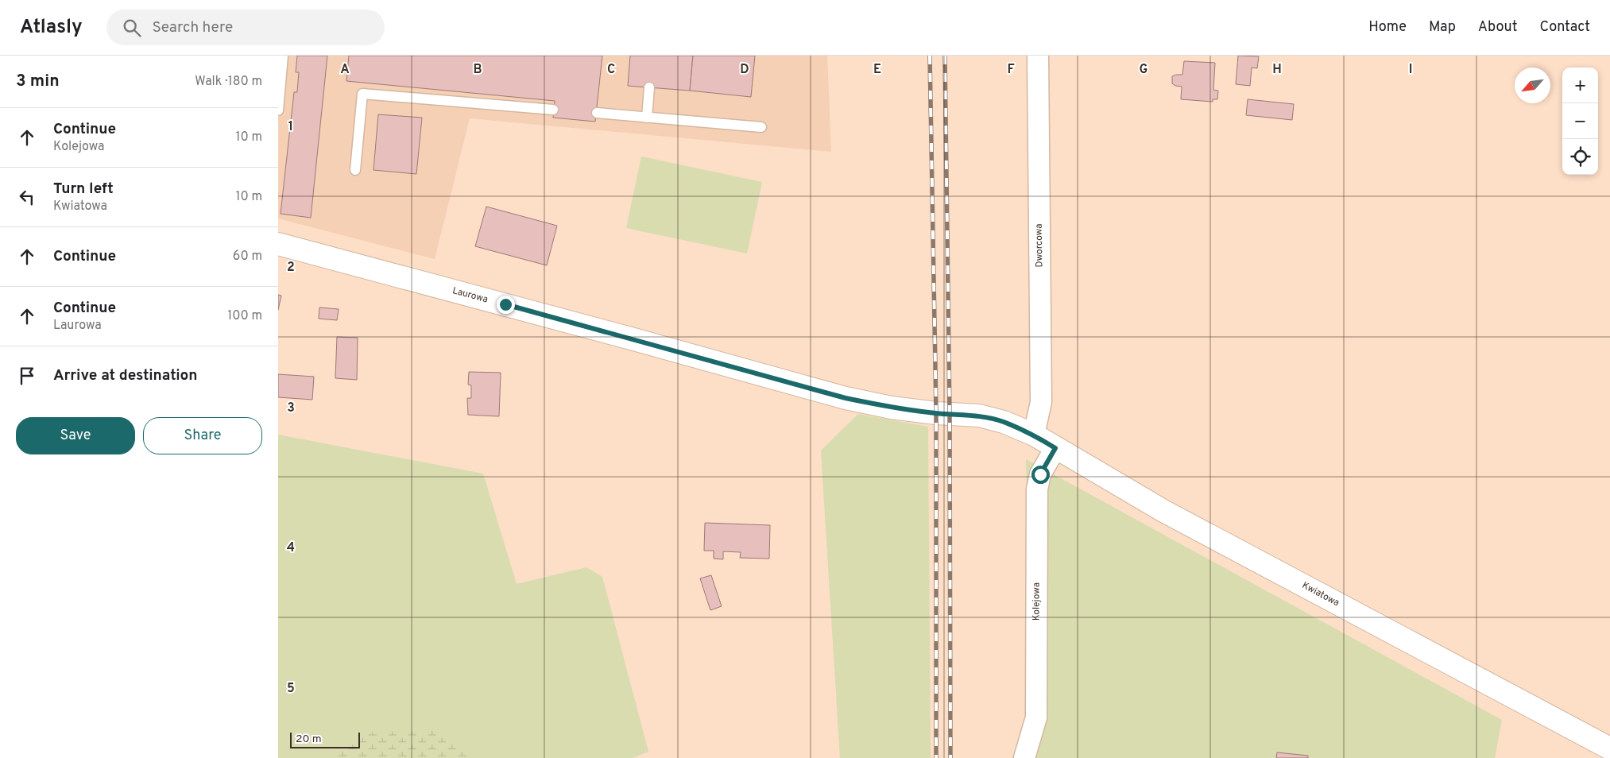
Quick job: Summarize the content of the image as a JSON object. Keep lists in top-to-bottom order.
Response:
{
  "streets": {
    "street": [
      "Dworcowa",
      "Laurowa",
      "Kwiatowa",
      "Kolejowa"
    ]
  },
  "crossings": [
    ["Dworcowa", "Laurowa"],
    ["Dworcowa", "Kwiatowa"],
    ["Laurowa", "Kwiatowa"],
    ["Kwiatowa", "Kolejowa"]
  ],
  "scale_bar": "20 m",
  "north": "bottom left",
  "page": {
    "header": "Atlasly",
    "search": "Search here",
    "nav": [
      "Home",
      "Map",
      "About",
      "Contact"
    ],
    "heading": ["3 min", "Walk · 180 m"],
    "map_buttons": ["+", "−"],
    "list": [
      ["Continue", "Kolejowa", "10 m"],
      ["Turn left", "Kwiatowa", "10 m"],
      ["Continue", "60 m"],
      ["Continue", "Laurowa", "100 m"],
      "Arrive at destination"
    ],
    "buttons": ["Save", "Share"],
    "scale": "20 m"
  },
  "grid": {
    "columns": [
      "A",
      "B",
      "C",
      "D",
      "E",
      "F",
      "G",
      "H",
      "I"
    ],
    "rows": [
      "1",
      "2",
      "3",
      "4",
      "5"
    ]
  }
}
